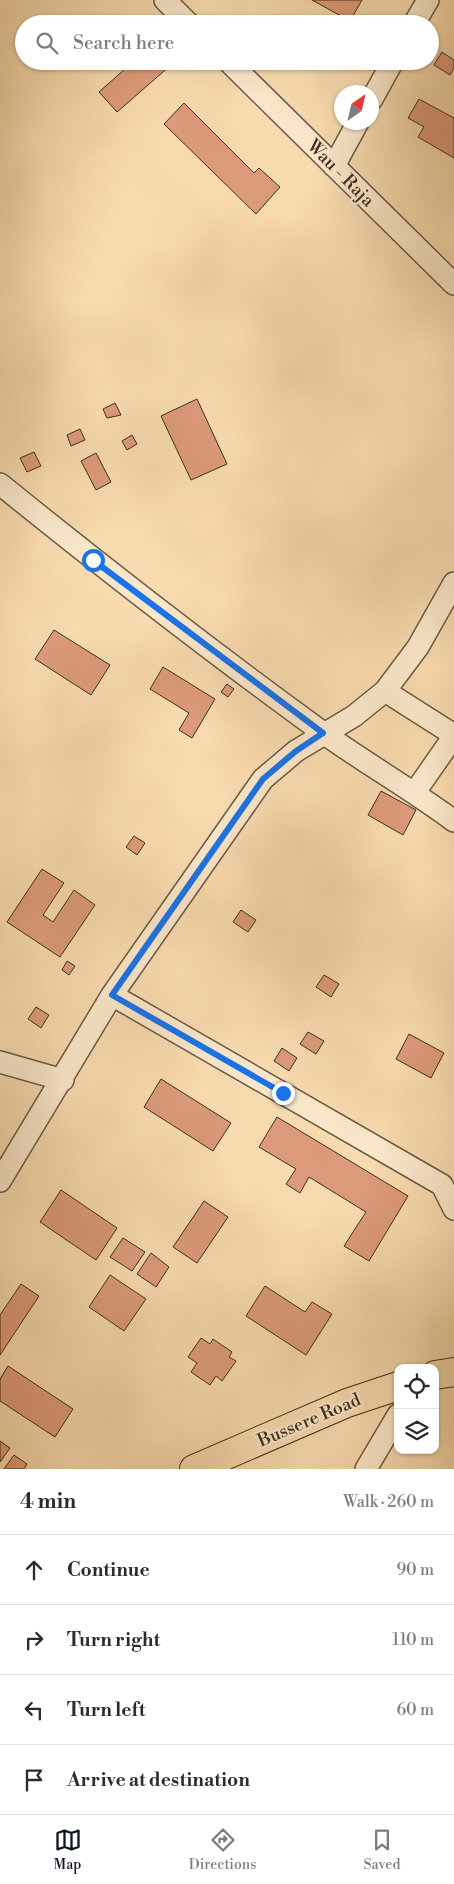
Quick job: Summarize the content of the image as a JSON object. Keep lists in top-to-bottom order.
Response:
{
  "streets": {
    "main road": ["Bussere Road"],
    "street": ["Wau - Raja"]
  },
  "north": "top right",
  "page": {
    "search": "Search here",
    "heading": ["4 min", "Walk · 260 m"],
    "list": [
      ["Continue", "90 m"],
      ["Turn right", "110 m"],
      ["Turn left", "60 m"],
      "Arrive at destination"
    ],
    "nav": ["Map", "Directions", "Saved"]
  }
}
